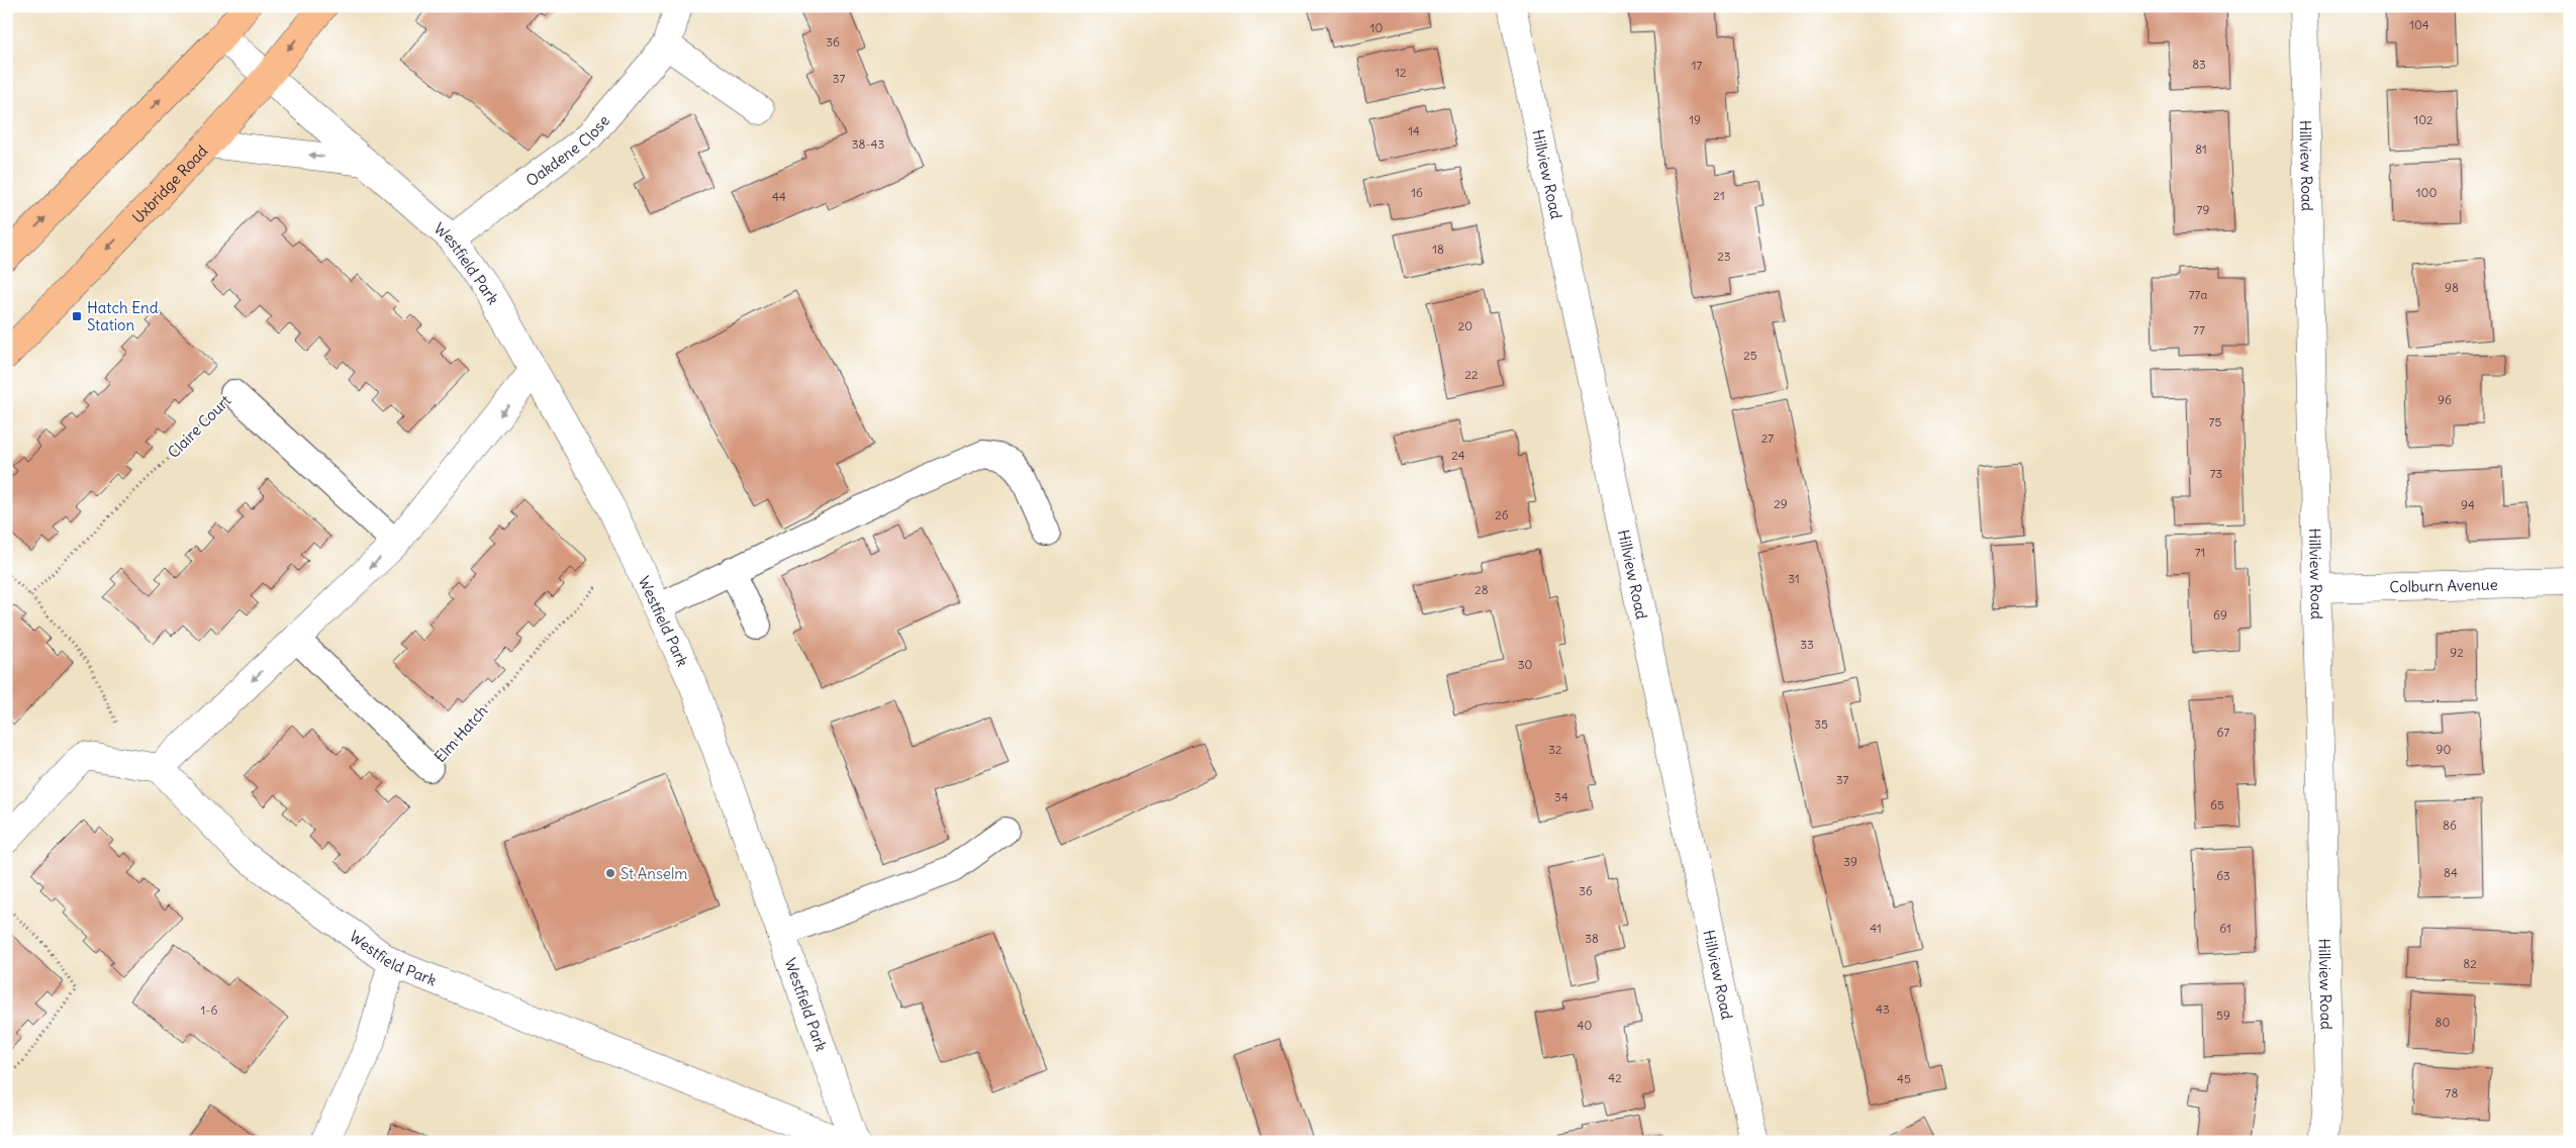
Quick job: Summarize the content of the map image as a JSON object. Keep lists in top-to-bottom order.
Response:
{
  "streets": {
    "main road": ["Uxbridge Road"],
    "street": [
      "Oakdene Close",
      "Hillview Road",
      "Westfield Park",
      "Colburn Avenue"
    ],
    "lane": ["Claire Court", "Elm Hatch"]
  },
  "crossings": [
    ["Oakdene Close", "Westfield Park"],
    ["Hillview Road", "Colburn Avenue"],
    ["Uxbridge Road", "Westfield Park"]
  ],
  "places": {
    "transit": ["Hatch End Station"],
    "other": ["St Anselm"]
  },
  "house_numbers": [
    "104",
    "10",
    "36",
    "83",
    "17",
    "12",
    "37",
    "19",
    "102",
    "14",
    "38-43",
    "81",
    "16",
    "100",
    "21",
    "44",
    "79",
    "18",
    "23",
    "98",
    "77a",
    "20",
    "77",
    "25",
    "22",
    "96",
    "75",
    "27",
    "24",
    "73",
    "29",
    "94",
    "26",
    "71",
    "31",
    "28",
    "69",
    "33",
    "92",
    "30",
    "35",
    "67",
    "32",
    "90",
    "37",
    "34",
    "65",
    "86",
    "39",
    "84",
    "63",
    "36",
    "41",
    "61",
    "38",
    "82",
    "43",
    "1-6",
    "59",
    "80",
    "40",
    "42",
    "45",
    "78"
  ]
}
